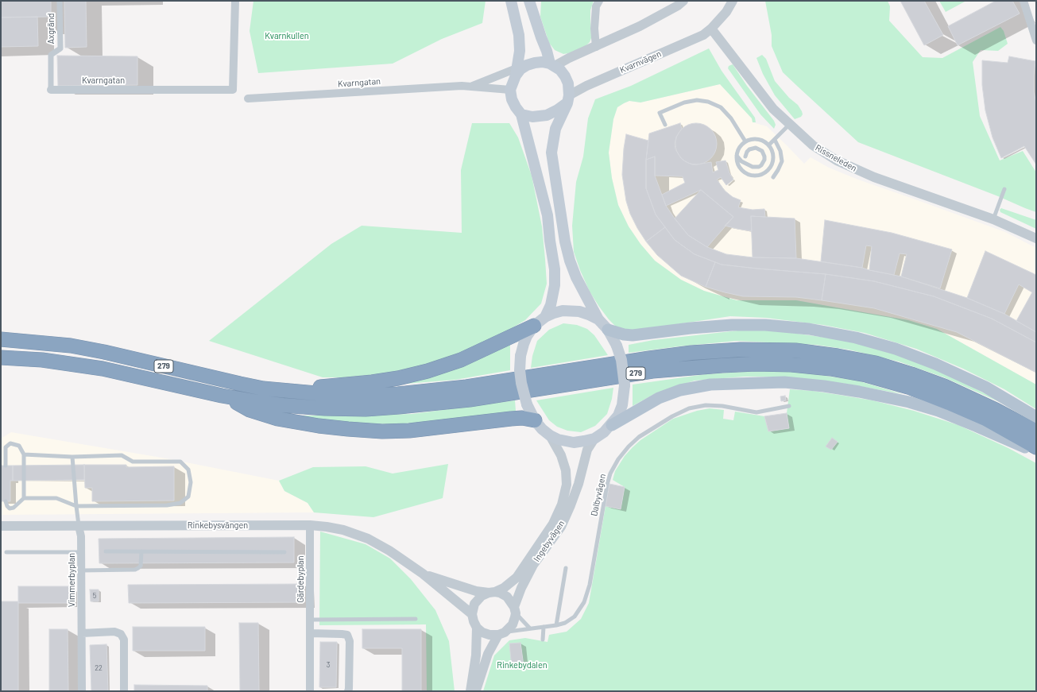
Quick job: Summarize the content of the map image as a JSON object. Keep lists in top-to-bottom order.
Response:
{
  "streets": {
    "highway": ["279"],
    "street": [
      "Axgränd",
      "Kvarnvägen",
      "Kvarngatan",
      "Rissneleden",
      "Rinkebysvängen",
      "Ingebyvägen",
      "Gärdebyplan",
      "Vimmerbyplan"
    ],
    "lane": ["Dalbyvägen"]
  },
  "crossings": [
    ["Axgränd", "Kvarngatan"],
    ["Kvarnvägen", "Kvarngatan"],
    ["Kvarnvägen", "Rissneleden"],
    ["Dalbyvägen", "Rinkebysvängen"],
    ["Dalbyvägen", "Ingebyvägen"],
    ["Rinkebysvängen", "Ingebyvägen"],
    ["Rinkebysvängen", "Gärdebyplan"],
    ["Rinkebysvängen", "Vimmerbyplan"]
  ],
  "parks": ["Kvarnkullen", "Rinkebydalen"],
  "house_numbers": ["5", "3", "22"]
}
